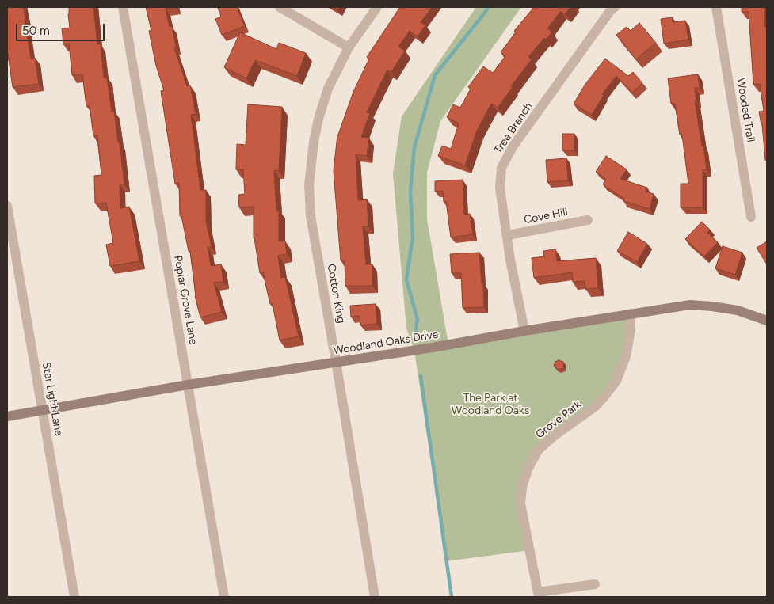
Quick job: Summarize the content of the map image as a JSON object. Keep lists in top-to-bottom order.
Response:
{
  "streets": {
    "street": [
      "Wooded Trail",
      "Tree Branch",
      "Cove Hill",
      "Cotton King",
      "Poplar Grove Lane",
      "Woodland Oaks Drive",
      "Star Light Lane",
      "Grove Park"
    ]
  },
  "crossings": [
    ["Tree Branch", "Cove Hill"],
    ["Tree Branch", "Woodland Oaks Drive"],
    ["Cotton King", "Woodland Oaks Drive"],
    ["Poplar Grove Lane", "Woodland Oaks Drive"],
    ["Woodland Oaks Drive", "Star Light Lane"],
    ["Woodland Oaks Drive", "Grove Park"]
  ],
  "parks": ["The Park at Woodland Oaks"],
  "scale_bar": "50 m"
}
